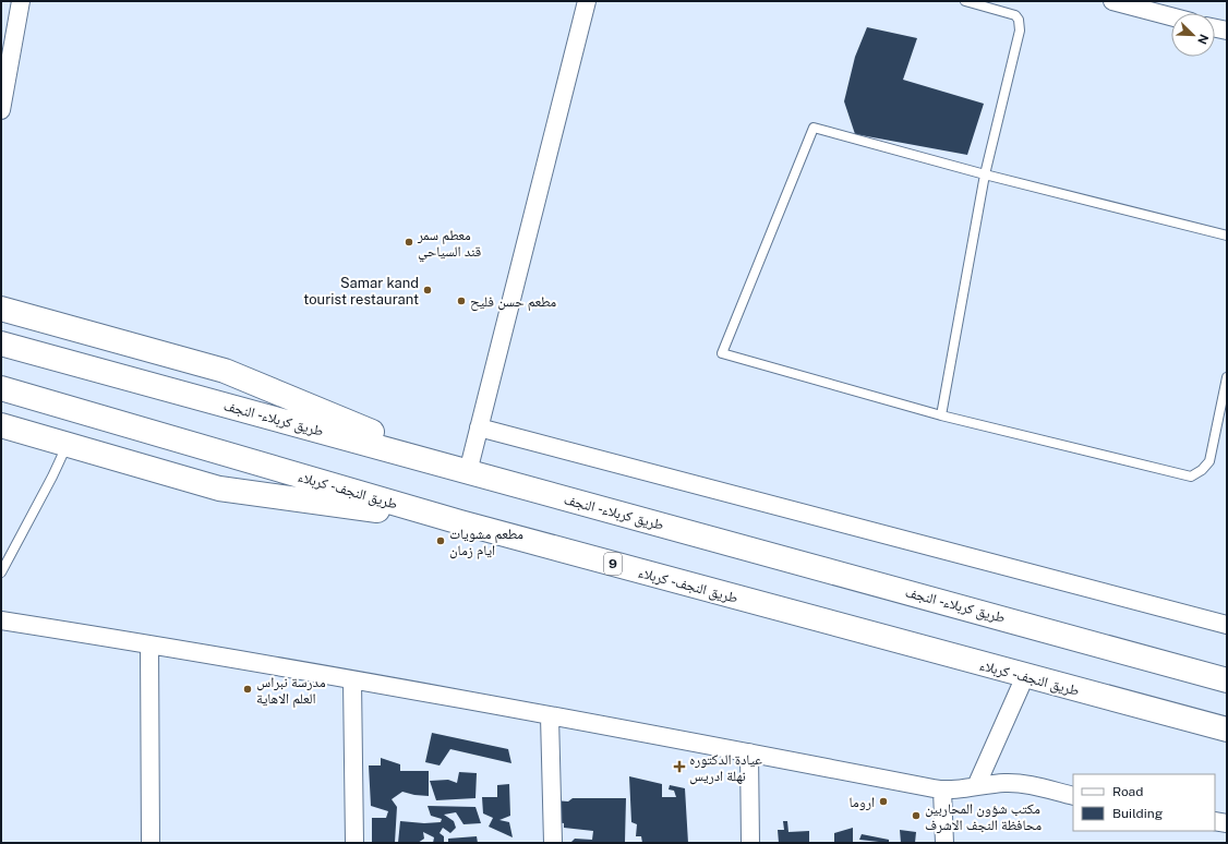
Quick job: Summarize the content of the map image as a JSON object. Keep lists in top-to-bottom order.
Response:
{
  "streets": {
    "highway": ["طريق کربلاء - النجف", "طريق النجف - کربلاء", "9"]
  },
  "places": {
    "other": [
      "معطم سمر قند السياحي",
      "Samar kand tourist restaurant",
      "مطعم حسن فليح",
      "مطعم مشويات ايام زمان",
      "مدرسة نبراس العلم الاهاية",
      "اروما",
      "مكتب شؤون المحاربين محافظة النجف الاشرف"
    ],
    "health": ["عيادة الدكتوره نهلة ادريس"]
  },
  "legend": ["Road", "Building"],
  "north": "bottom right"
}
